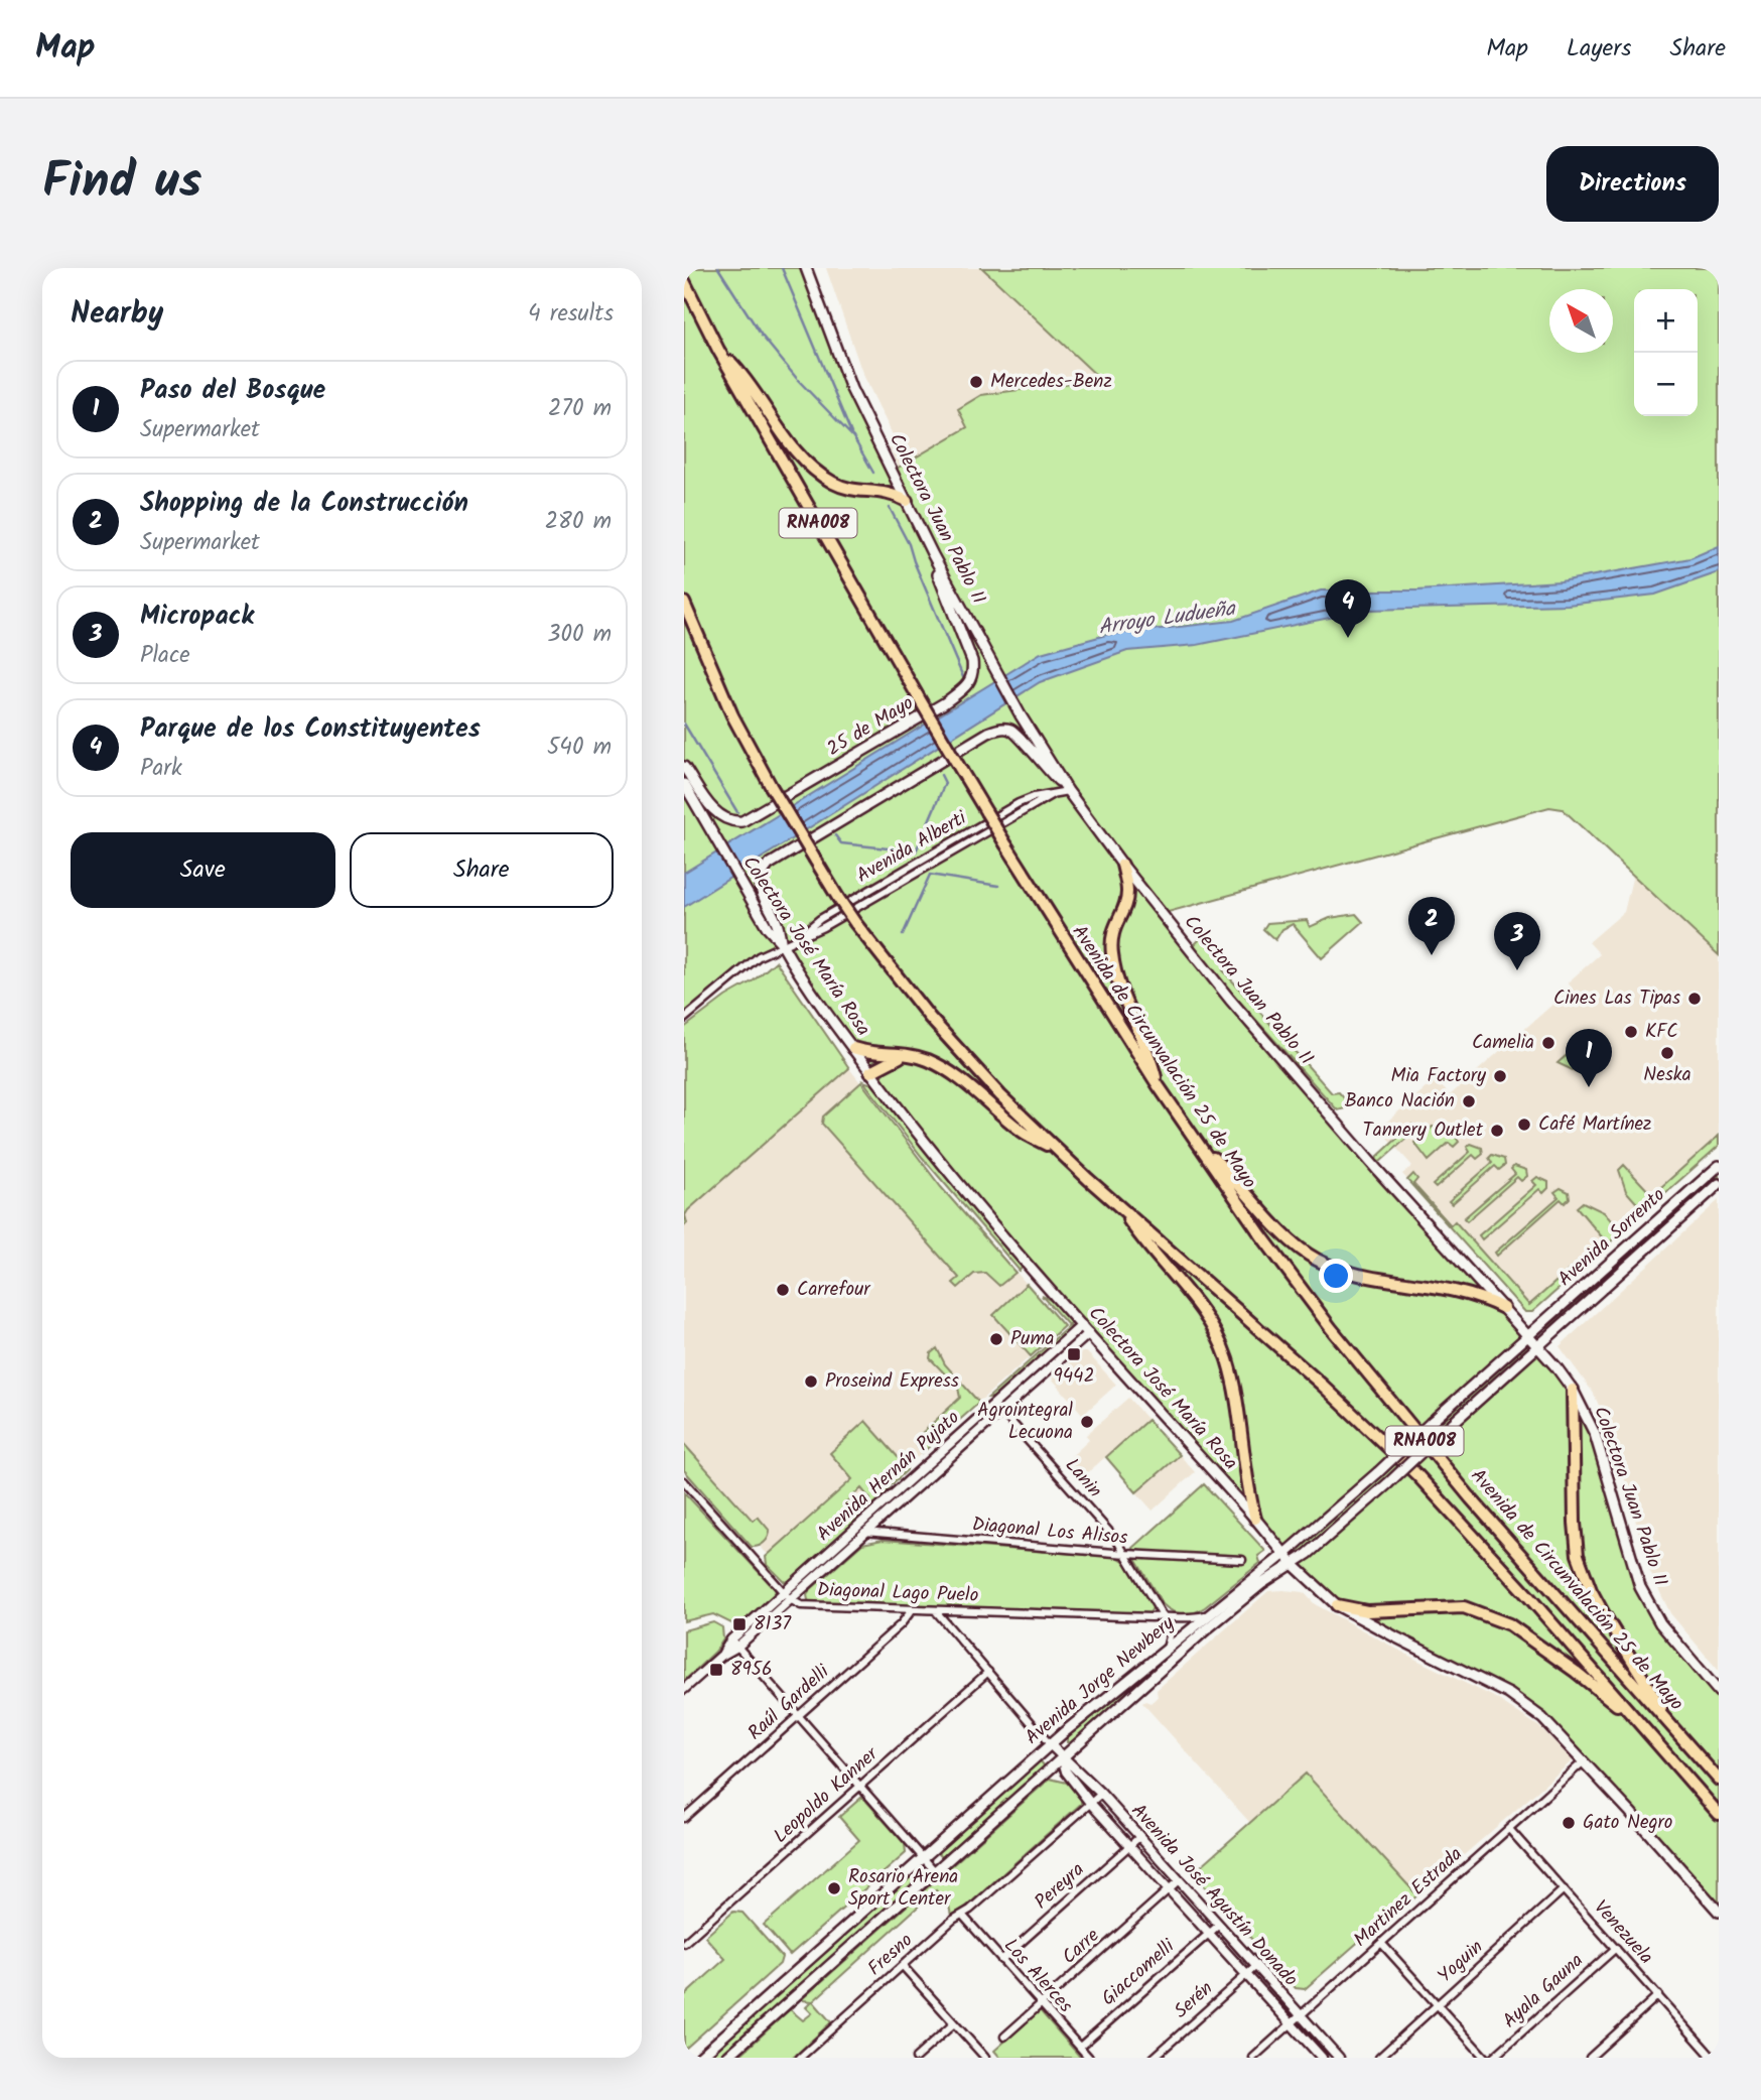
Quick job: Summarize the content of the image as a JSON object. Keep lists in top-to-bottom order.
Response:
{
  "streets": {
    "highway": ["RNA008", "Avenida de Circunvalación 25 de Mayo"],
    "main road": [
      "Colectora Juan Pablo II",
      "25 de Mayo",
      "Colectora José María Rosa",
      "Avenida Sorrento",
      "Avenida Jorge Newbery"
    ],
    "street": [
      "Avenida Alberti",
      "Avenida Hernán Pujato",
      "Lanin",
      "Diagonal Los Alisos",
      "Diagonal Lago Puelo",
      "Raúl Gardelli",
      "Leopoldo Kanner",
      "Pereyra",
      "Avenida José Agustín Donado",
      "Martinez Estrada",
      "Venezuela",
      "Carre",
      "Fresno",
      "Yoguin",
      "Giaccomelli",
      "Los Alerces",
      "Ayala Gauna",
      "Serén"
    ]
  },
  "crossings": [
    ["Colectora Juan Pablo II", "25 de Mayo"],
    ["Colectora Juan Pablo II", "Avenida Alberti"],
    ["Colectora Juan Pablo II", "Avenida Sorrento"],
    ["Colectora Juan Pablo II", "Avenida Jorge Newbery"],
    ["Avenida Alberti", "Colectora José María Rosa"],
    ["Colectora José María Rosa", "Avenida Hernán Pujato"],
    ["Colectora José María Rosa", "Avenida Jorge Newbery"],
    ["Colectora José María Rosa", "Martinez Estrada"],
    ["Avenida Sorrento", "Avenida Jorge Newbery"],
    ["Avenida Hernán Pujato", "Lanin"],
    ["Avenida Hernán Pujato", "Diagonal Los Alisos"],
    ["Avenida Hernán Pujato", "Diagonal Lago Puelo"],
    ["Lanin", "Diagonal Los Alisos"],
    ["Lanin", "Diagonal Lago Puelo"],
    ["Diagonal Lago Puelo", "Avenida Jorge Newbery"],
    ["Diagonal Lago Puelo", "Raúl Gardelli"],
    ["Avenida Jorge Newbery", "Avenida José Agustín Donado"],
    ["Pereyra", "Avenida José Agustín Donado"],
    ["Pereyra", "Los Alerces"],
    ["Avenida José Agustín Donado", "Martinez Estrada"],
    ["Avenida José Agustín Donado", "Carre"],
    ["Avenida José Agustín Donado", "Fresno"],
    ["Avenida José Agustín Donado", "Giaccomelli"],
    ["Avenida José Agustín Donado", "Serén"],
    ["Martinez Estrada", "Venezuela"],
    ["Venezuela", "Yoguin"],
    ["Venezuela", "Ayala Gauna"],
    ["Carre", "Los Alerces"],
    ["Fresno", "Los Alerces"],
    ["Giaccomelli", "Los Alerces"]
  ],
  "water": ["Arroyo Ludueña"],
  "places": {
    "other": [
      "Mercedes-Benz",
      "Cines Las Tipas",
      "KFC",
      "Camelia",
      "Neska",
      "Mia Factory",
      "Banco Nación",
      "Café Martínez",
      "Tannery Outlet",
      "Carrefour",
      "Puma",
      "Proseind Express",
      "Agrointegral Lecuona",
      "Gato Negro",
      "Rosario Arena Sport Center"
    ],
    "transit": ["9442", "8137", "8956"]
  },
  "north": "top left",
  "page": {
    "header": "Map",
    "nav": ["Map", "Layers", "Share"],
    "title": "Find us",
    "buttons": [
      "Directions",
      ["Save", "Share"]
    ],
    "heading": ["Nearby", "4 results"],
    "map_buttons": ["+", "−"],
    "list": [
      {
        "mark": "1",
        "name": "Paso del Bosque",
        "note": "Supermarket",
        "value": "270 m"
      },
      {
        "mark": "2",
        "name": "Shopping de la Construcción",
        "note": "Supermarket",
        "value": "280 m"
      },
      {
        "mark": "3",
        "name": "Micropack",
        "note": "Place",
        "value": "300 m"
      },
      {
        "mark": "4",
        "name": "Parque de los Constituyentes",
        "note": "Park",
        "value": "540 m"
      }
    ],
    "pins": [
      "4",
      "2",
      "3",
      "1"
    ]
  }
}
